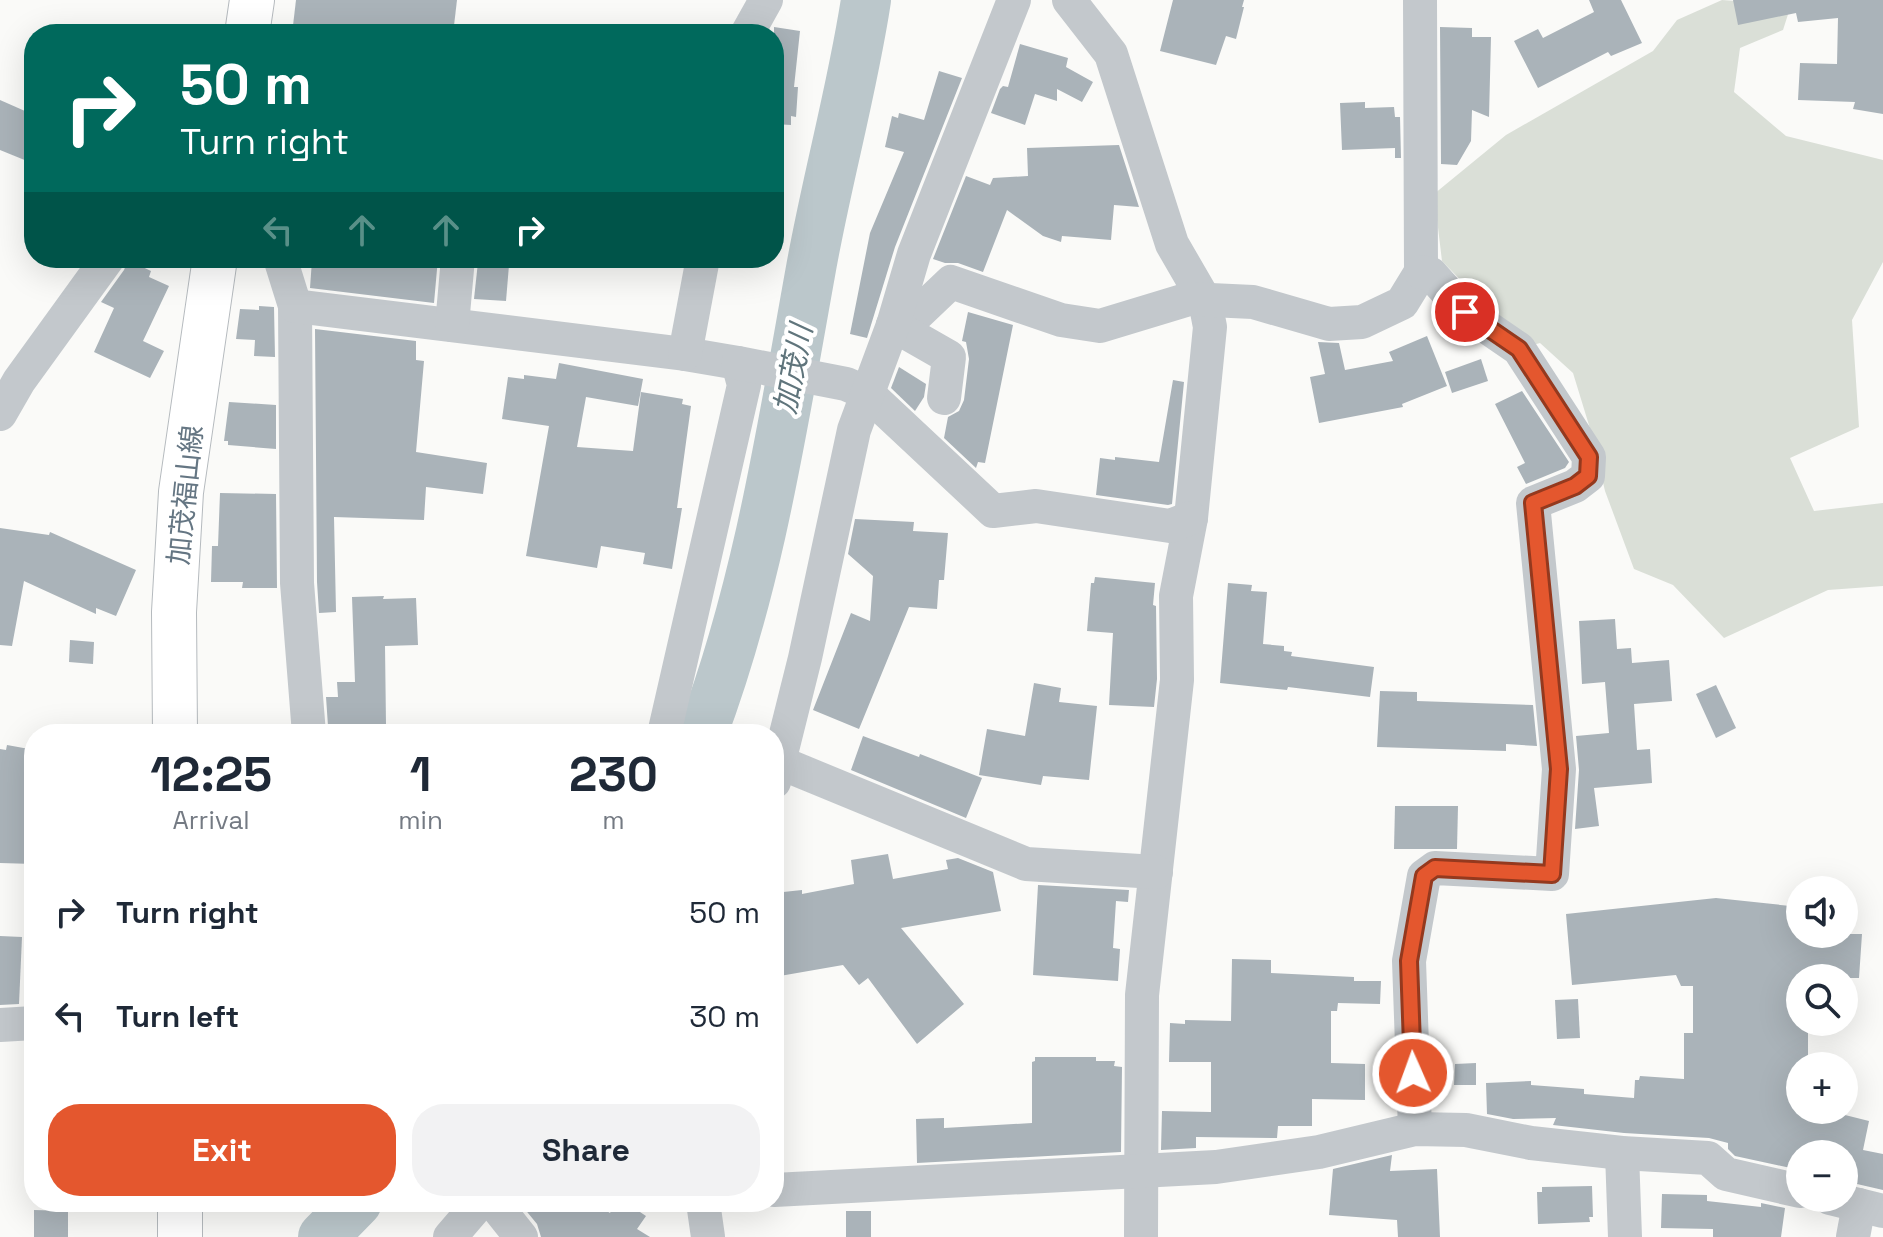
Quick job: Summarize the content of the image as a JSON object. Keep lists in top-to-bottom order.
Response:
{
  "streets": {
    "main road": ["加茂福山線"]
  },
  "water": ["加茂川"],
  "page": {
    "turn": ["50 m", "Turn right"],
    "eta": [
      "12:25",
      "Arrival",
      "1",
      "min",
      "230",
      "m"
    ],
    "list": [
      {
        "name": "Turn right",
        "value": "50 m"
      },
      {
        "name": "Turn left",
        "value": "30 m"
      }
    ],
    "map_buttons": ["+", "−"],
    "buttons": ["Exit", "Share"]
  }
}
